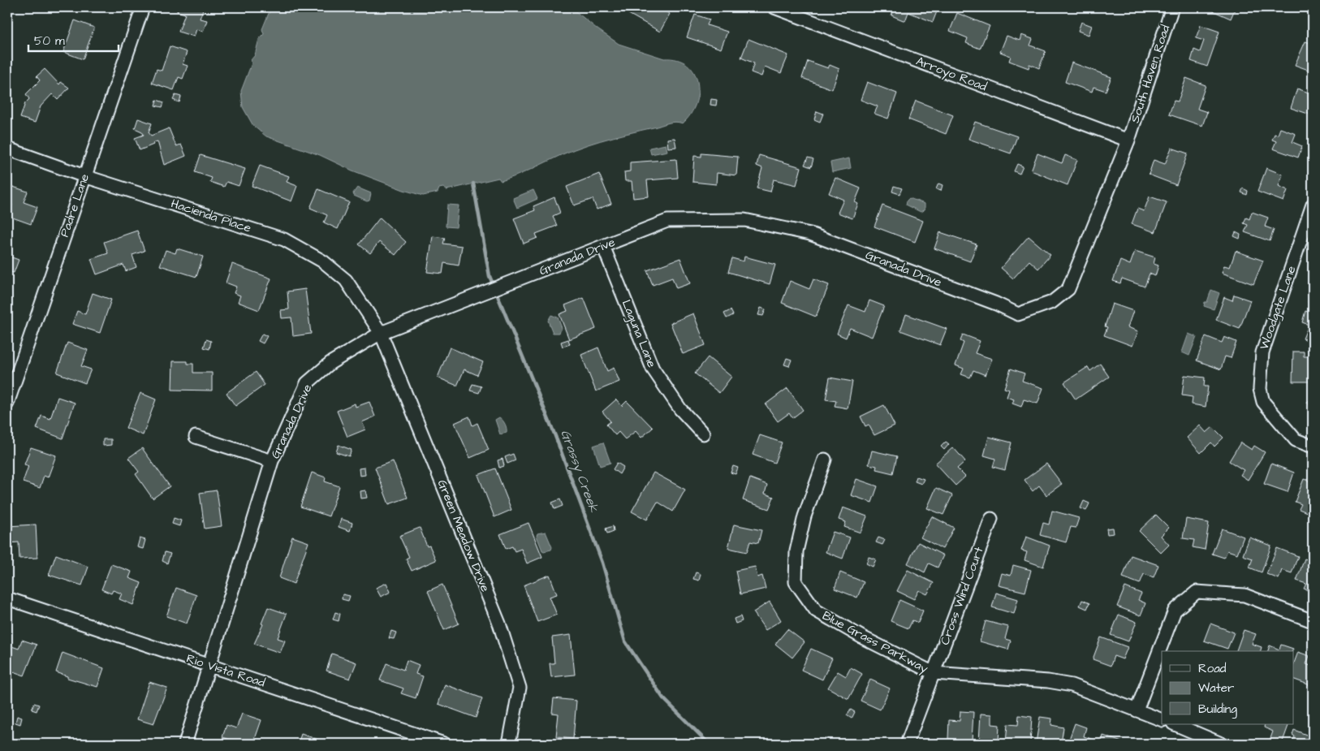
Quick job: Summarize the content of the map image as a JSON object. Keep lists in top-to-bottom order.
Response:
{
  "streets": {
    "street": [
      "Arroyo Road",
      "South Haven Road",
      "Padre Lane",
      "Hacienda Place",
      "Granada Drive",
      "Woodgate Lane",
      "Laguna Lane",
      "Green Meadow Drive",
      "Cross Wind Court",
      "Blue Grass Parkway",
      "Rio Vista Road"
    ]
  },
  "crossings": [
    ["Arroyo Road", "South Haven Road"],
    ["Arroyo Road", "Granada Drive"],
    ["South Haven Road", "Granada Drive"],
    ["Padre Lane", "Hacienda Place"],
    ["Hacienda Place", "Granada Drive"],
    ["Hacienda Place", "Green Meadow Drive"],
    ["Granada Drive", "Laguna Lane"],
    ["Granada Drive", "Green Meadow Drive"],
    ["Granada Drive", "Rio Vista Road"],
    ["Cross Wind Court", "Blue Grass Parkway"]
  ],
  "water": ["Grassy Creek"],
  "legend": ["Road", "Water", "Building"],
  "scale_bar": "50 m"
}
